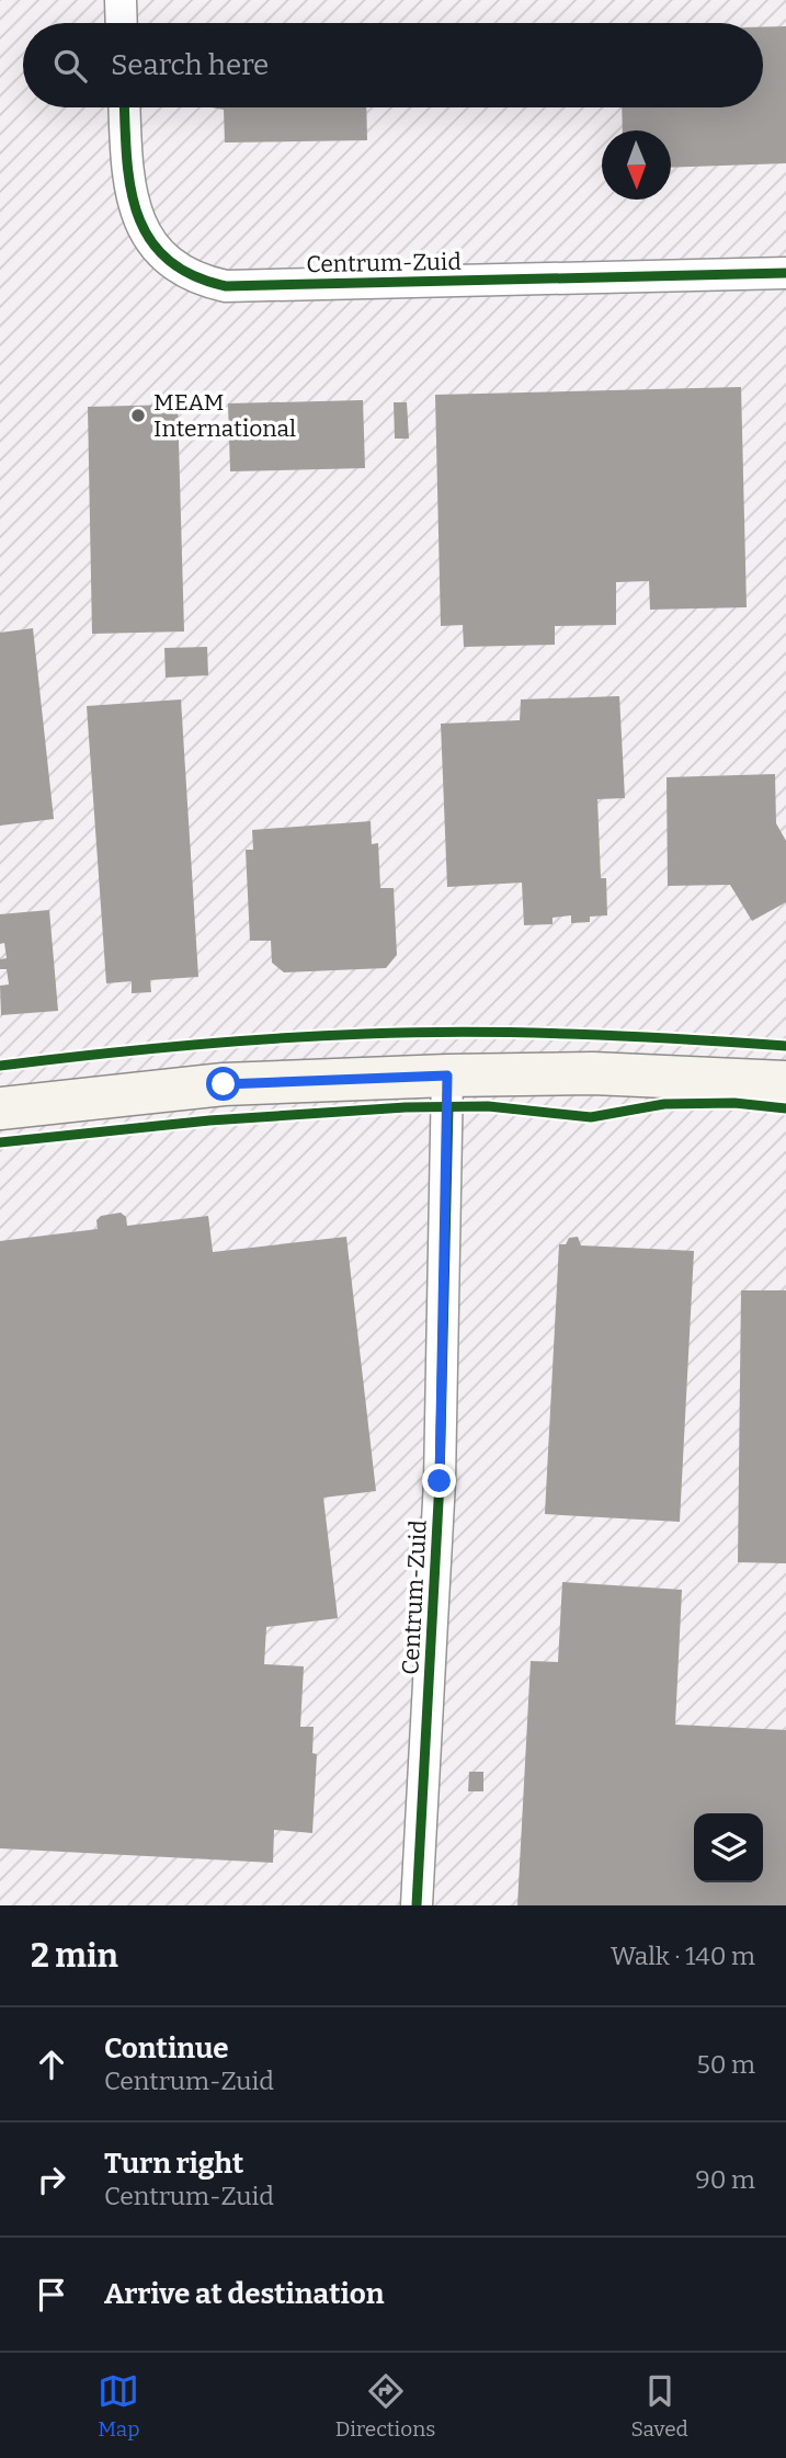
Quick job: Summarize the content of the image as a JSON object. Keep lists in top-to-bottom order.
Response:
{
  "streets": {
    "street": ["Centrum-Zuid"]
  },
  "places": ["MEAM International"],
  "north": "bottom",
  "page": {
    "search": "Search here",
    "heading": ["2 min", "Walk · 140 m"],
    "list": [
      ["Continue", "Centrum-Zuid", "50 m"],
      ["Turn right", "Centrum-Zuid", "90 m"],
      "Arrive at destination"
    ],
    "nav": ["Map", "Directions", "Saved"]
  }
}
